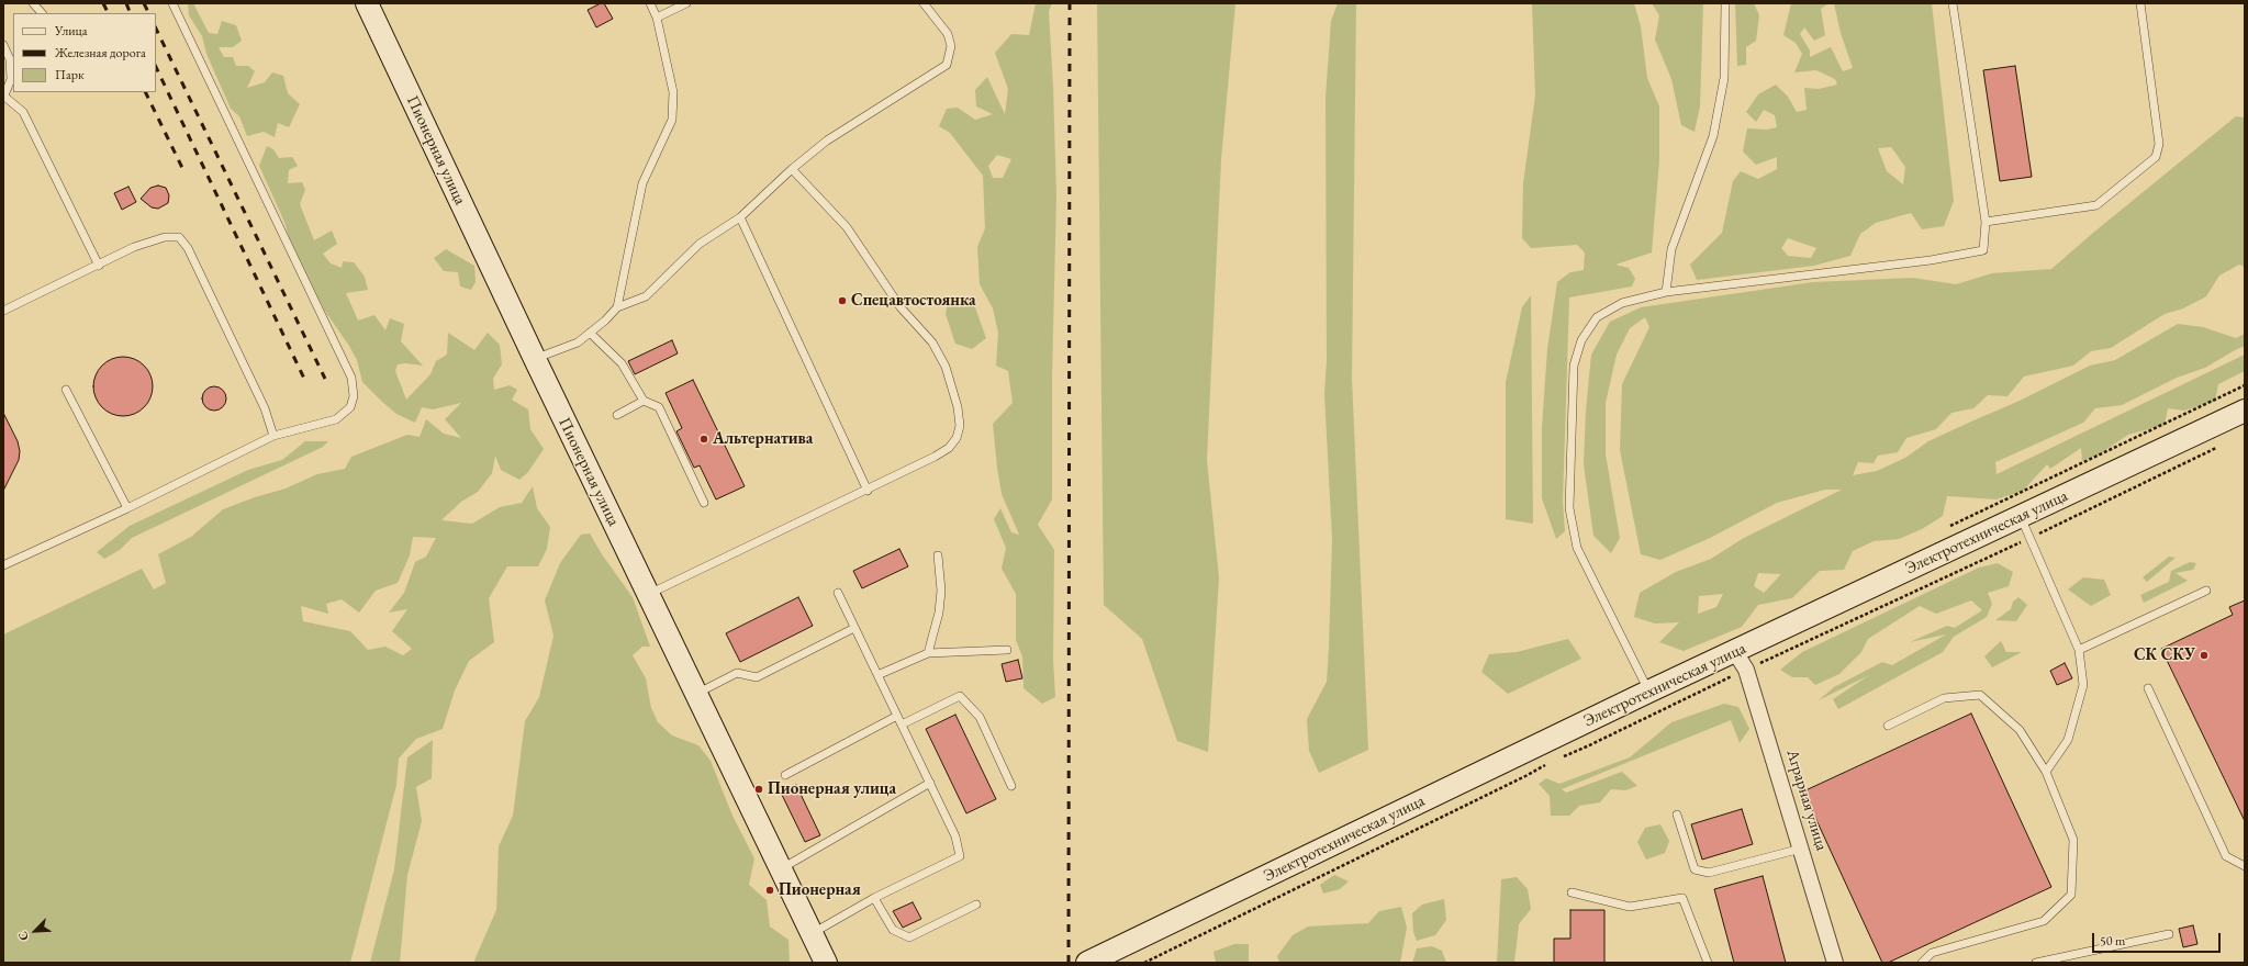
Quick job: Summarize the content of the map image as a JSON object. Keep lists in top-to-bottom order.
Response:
{
  "streets": {
    "main road": ["Пионерная улица", "Электротехническая улица"],
    "street": ["Аграрная улица"]
  },
  "crossings": [
    ["Электротехническая улица", "Аграрная улица"]
  ],
  "places": [
    "Спецавтостоянка",
    "Альтернатива",
    "СК СКУ",
    "Пионерная улица",
    "Пионерная"
  ],
  "legend": ["Улица", "Железная дорога", "Парк"],
  "scale_bar": "50 m",
  "north": "bottom left"
}
